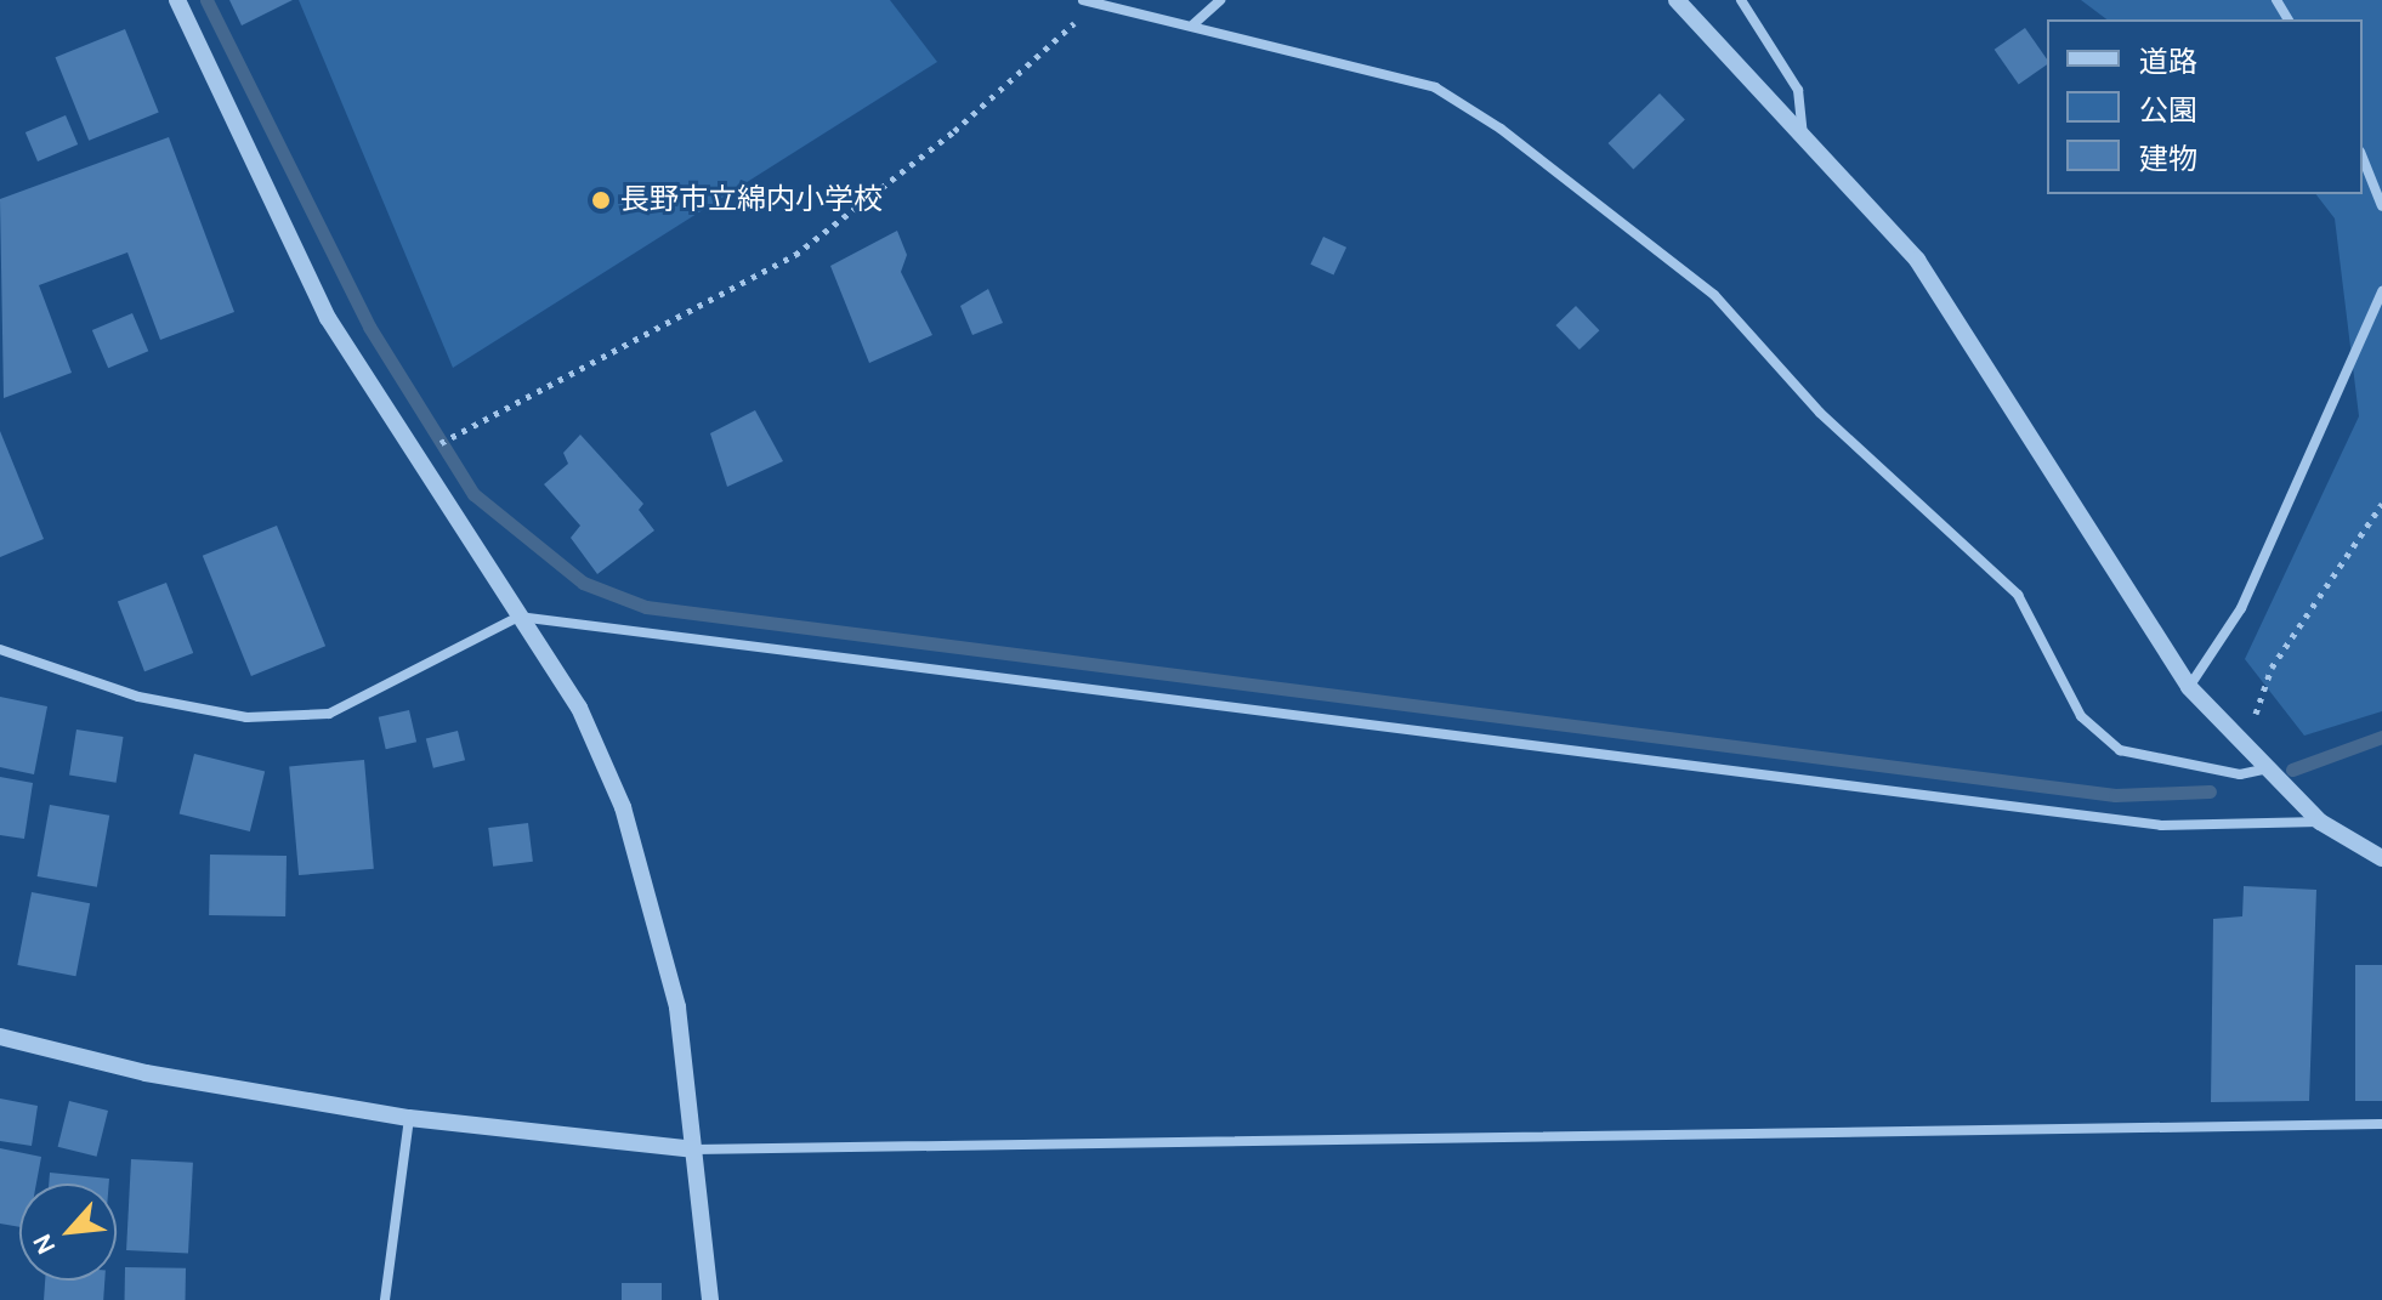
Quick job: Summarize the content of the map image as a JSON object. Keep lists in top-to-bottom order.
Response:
{
  "places": ["長野市立綿内小学校"],
  "legend": ["道路", "公園", "建物"],
  "north": "bottom left"
}
